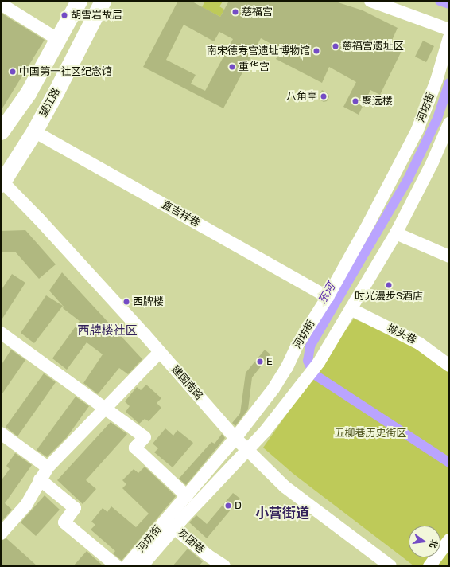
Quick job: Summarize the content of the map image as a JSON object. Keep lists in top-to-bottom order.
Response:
{
  "streets": {
    "main road": ["望江路"],
    "street": [
      "河坊街",
      "直吉祥巷",
      "城头巷",
      "建国南路",
      "灰团巷"
    ]
  },
  "crossings": [
    ["望江路", "直吉祥巷"],
    ["望江路", "建国南路"],
    ["河坊街", "直吉祥巷"],
    ["河坊街", "城头巷"],
    ["河坊街", "建国南路"],
    ["河坊街", "灰团巷"]
  ],
  "districts": ["西牌楼社区", "小营街道"],
  "water": ["东河"],
  "parks": ["五柳巷历史街区"],
  "places": [
    "慈福宫",
    "胡雪岩故居",
    "慈福宫遗址区",
    "南宋德寿宫遗址博物馆",
    "重华宫",
    "中国第一社区纪念馆",
    "八角亭",
    "聚远楼",
    "时光漫步S酒店",
    "西牌楼",
    "E",
    "D"
  ],
  "north": "right"
}
